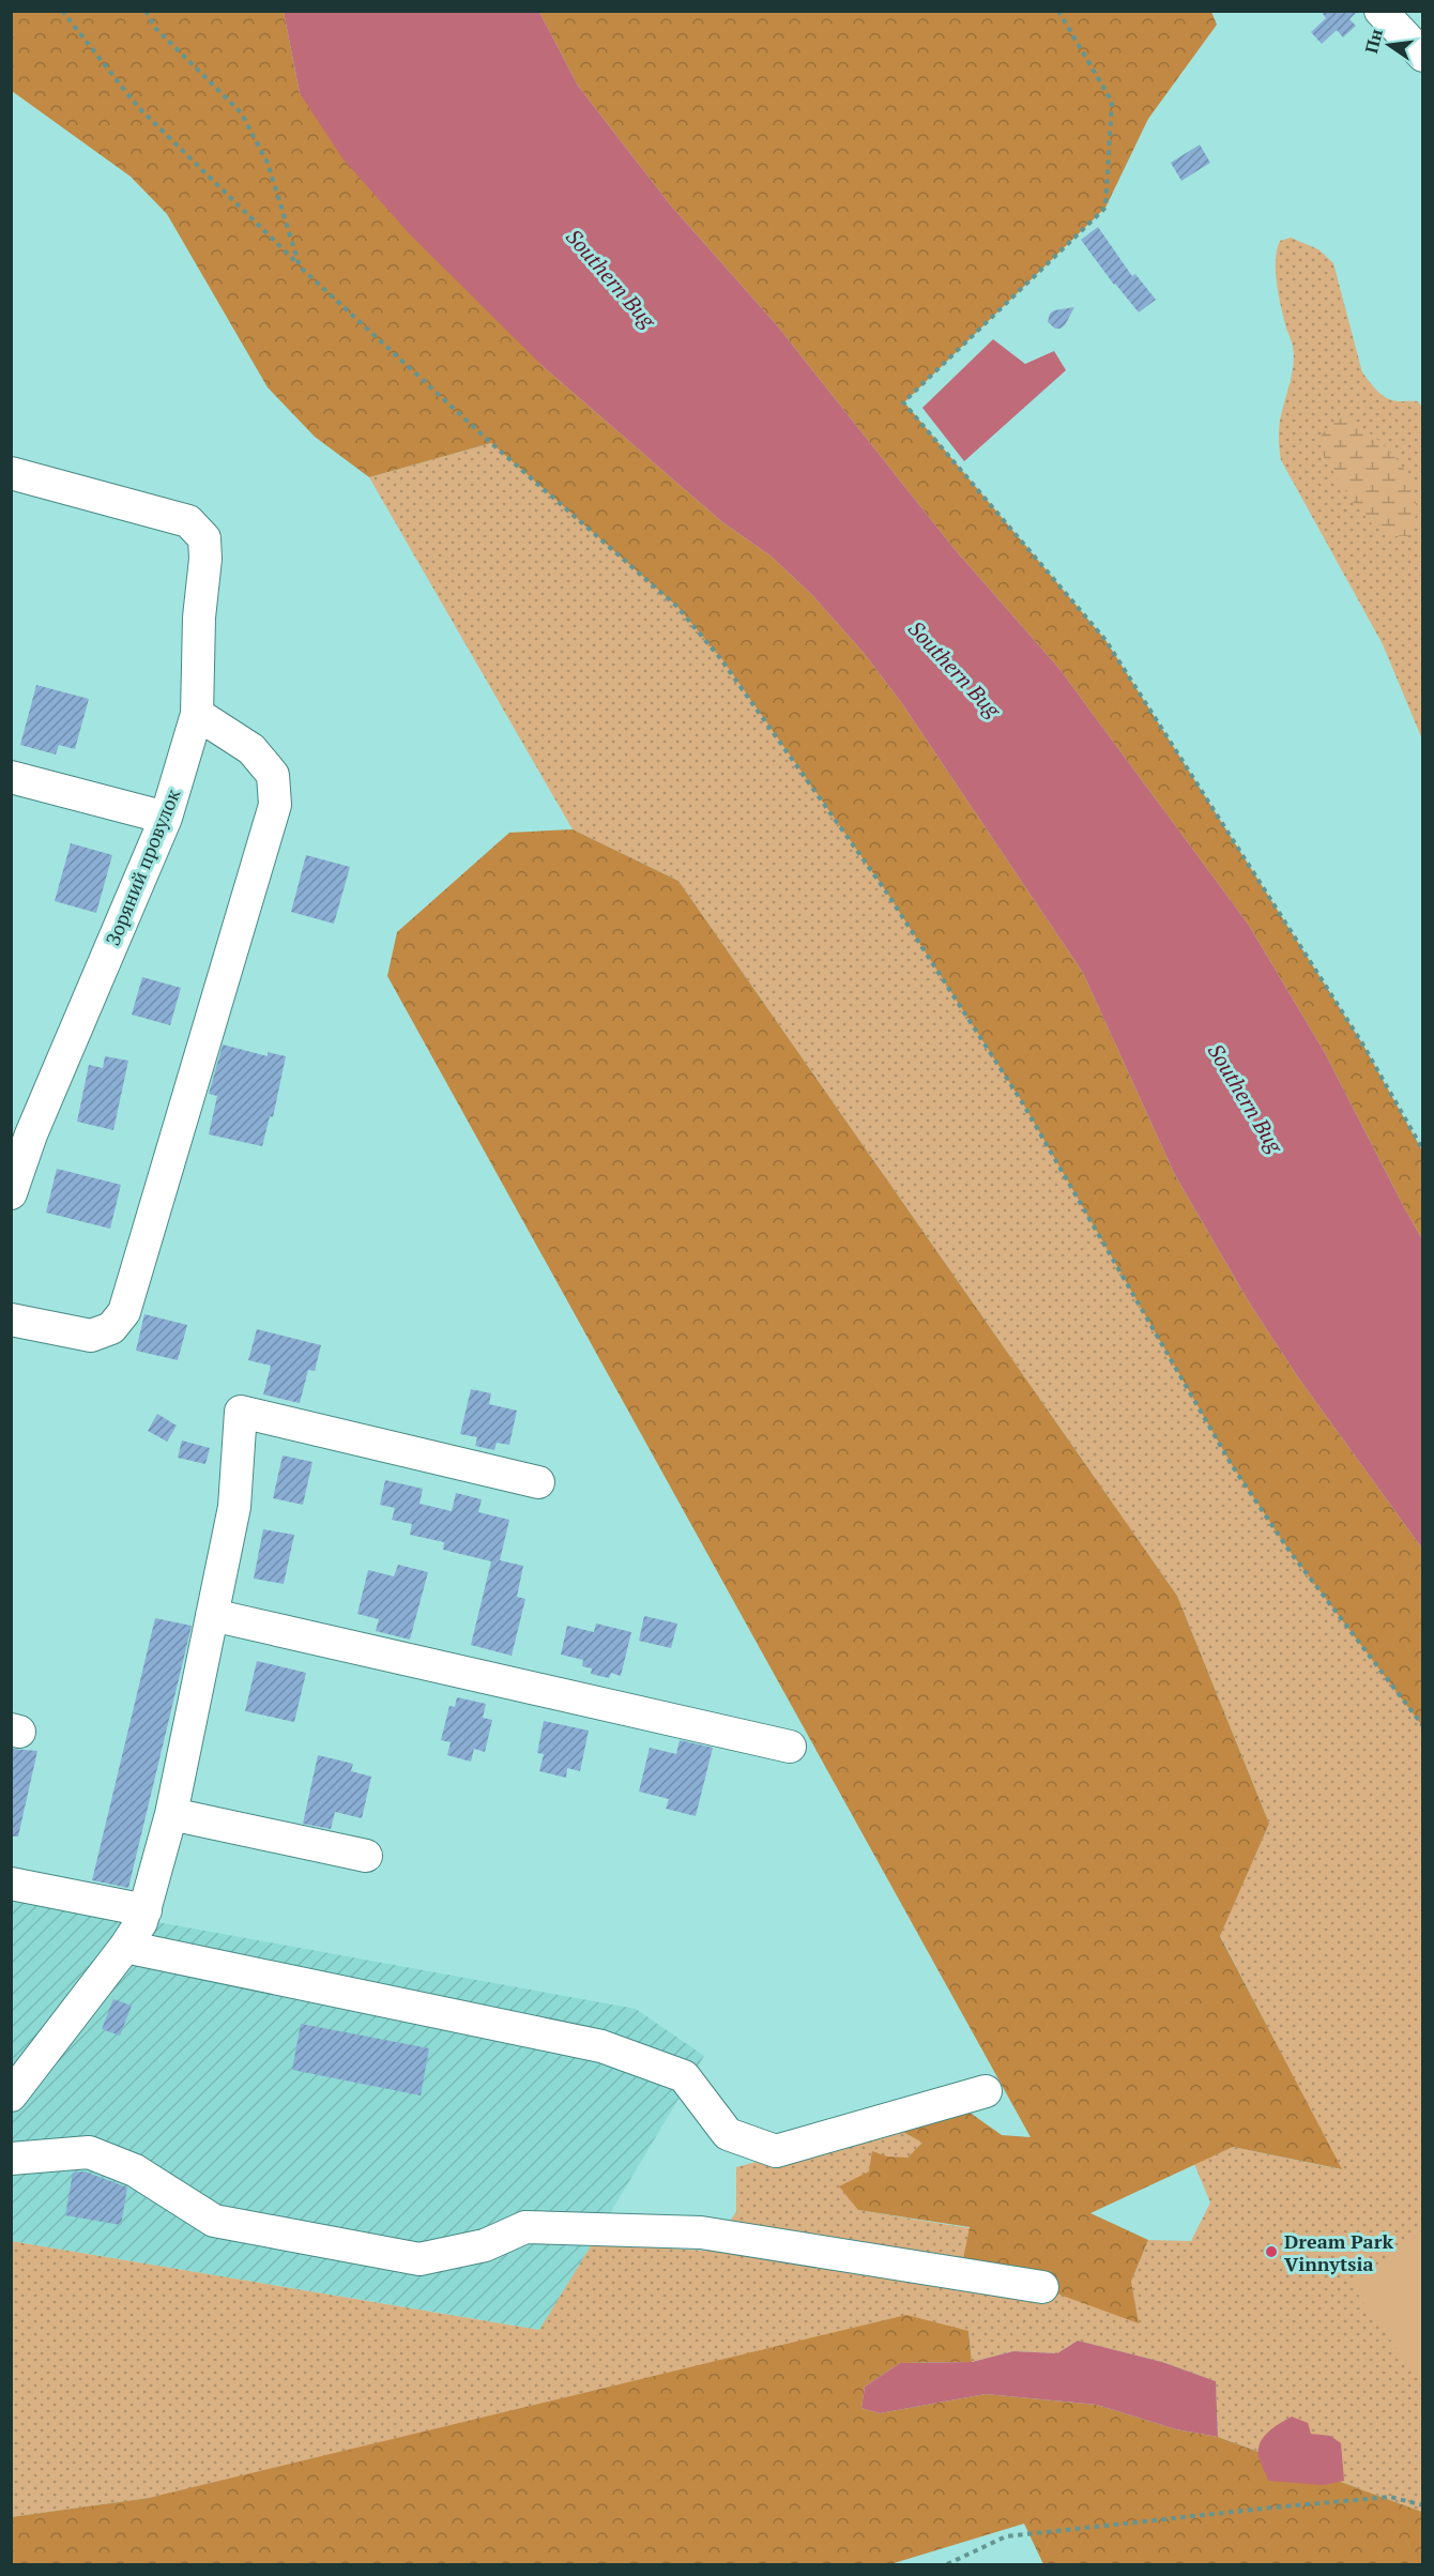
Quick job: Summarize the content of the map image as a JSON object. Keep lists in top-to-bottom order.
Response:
{
  "streets": {
    "street": ["Зоряний провулок"]
  },
  "water": ["Southern Bug"],
  "places": ["Dream Park Vinnytsia"],
  "north": "left"
}
